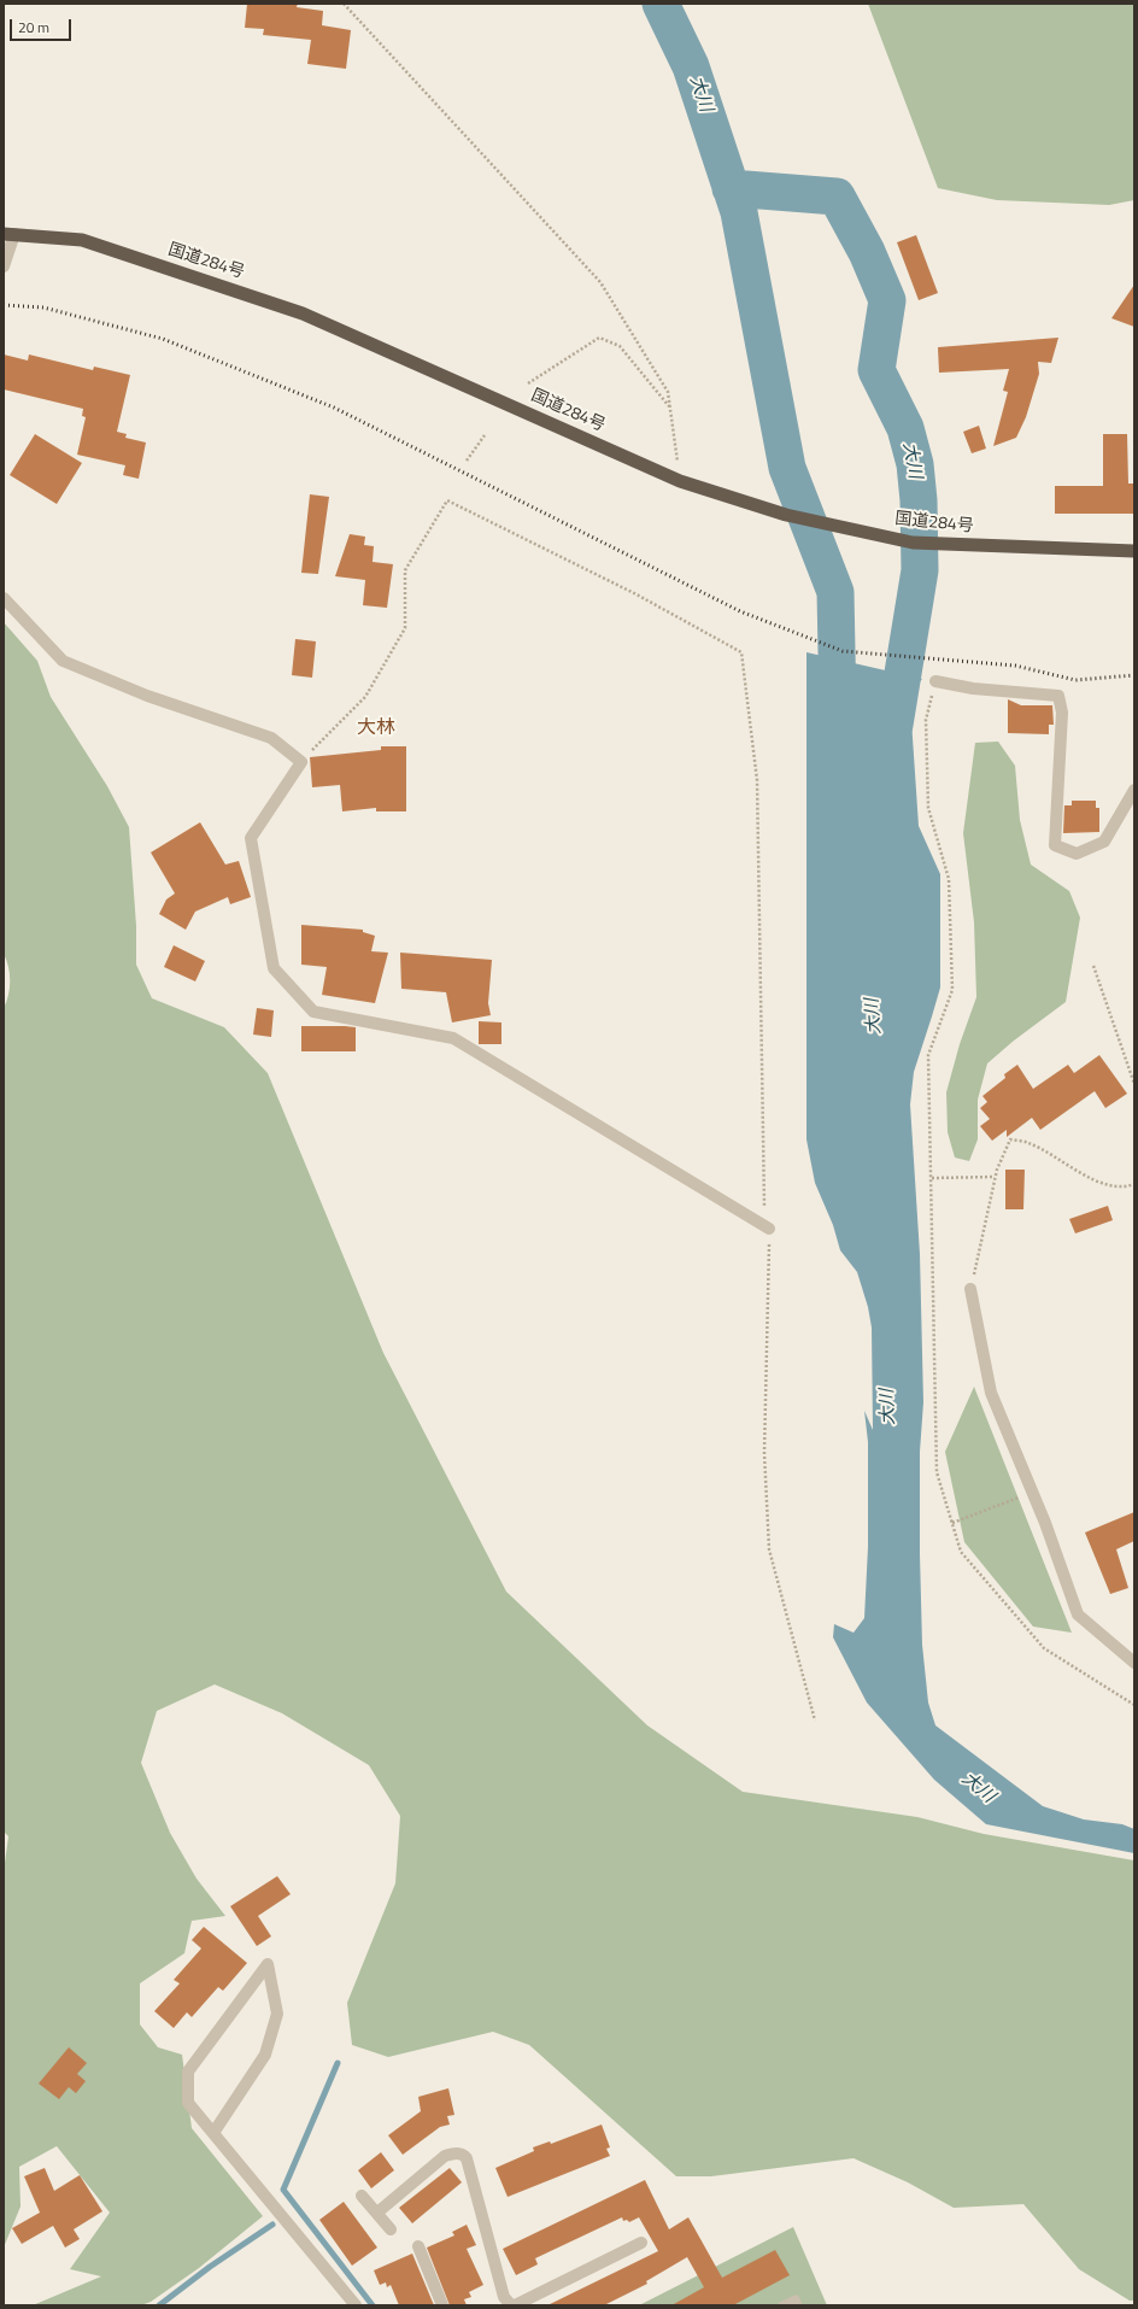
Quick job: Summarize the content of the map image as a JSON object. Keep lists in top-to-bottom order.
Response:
{
  "streets": {
    "highway": ["国道284号"]
  },
  "districts": ["大林"],
  "water": ["大川"],
  "scale_bar": "20 m"
}
